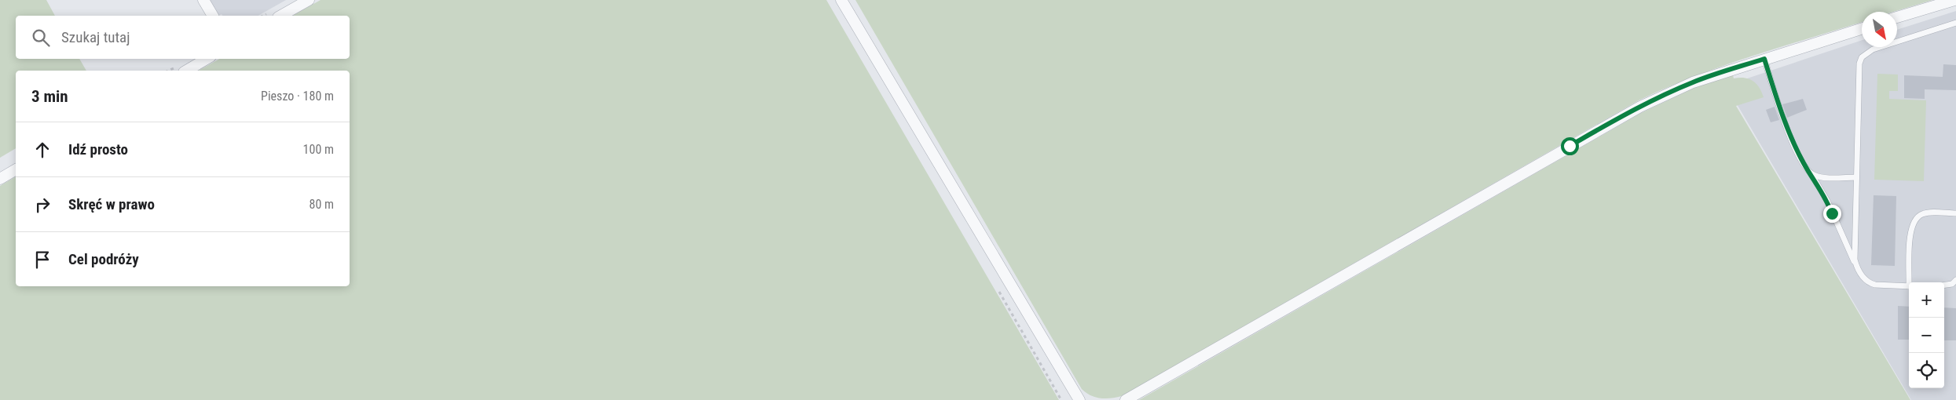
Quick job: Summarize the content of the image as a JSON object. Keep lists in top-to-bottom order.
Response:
{
  "north": "bottom right",
  "page": {
    "search": "Szukaj tutaj",
    "heading": ["3 min", "Pieszo · 180 m"],
    "list": [
      ["Idź prosto", "100 m"],
      ["Skręć w prawo", "80 m"],
      "Cel podróży"
    ],
    "map_buttons": ["+", "−"]
  }
}
